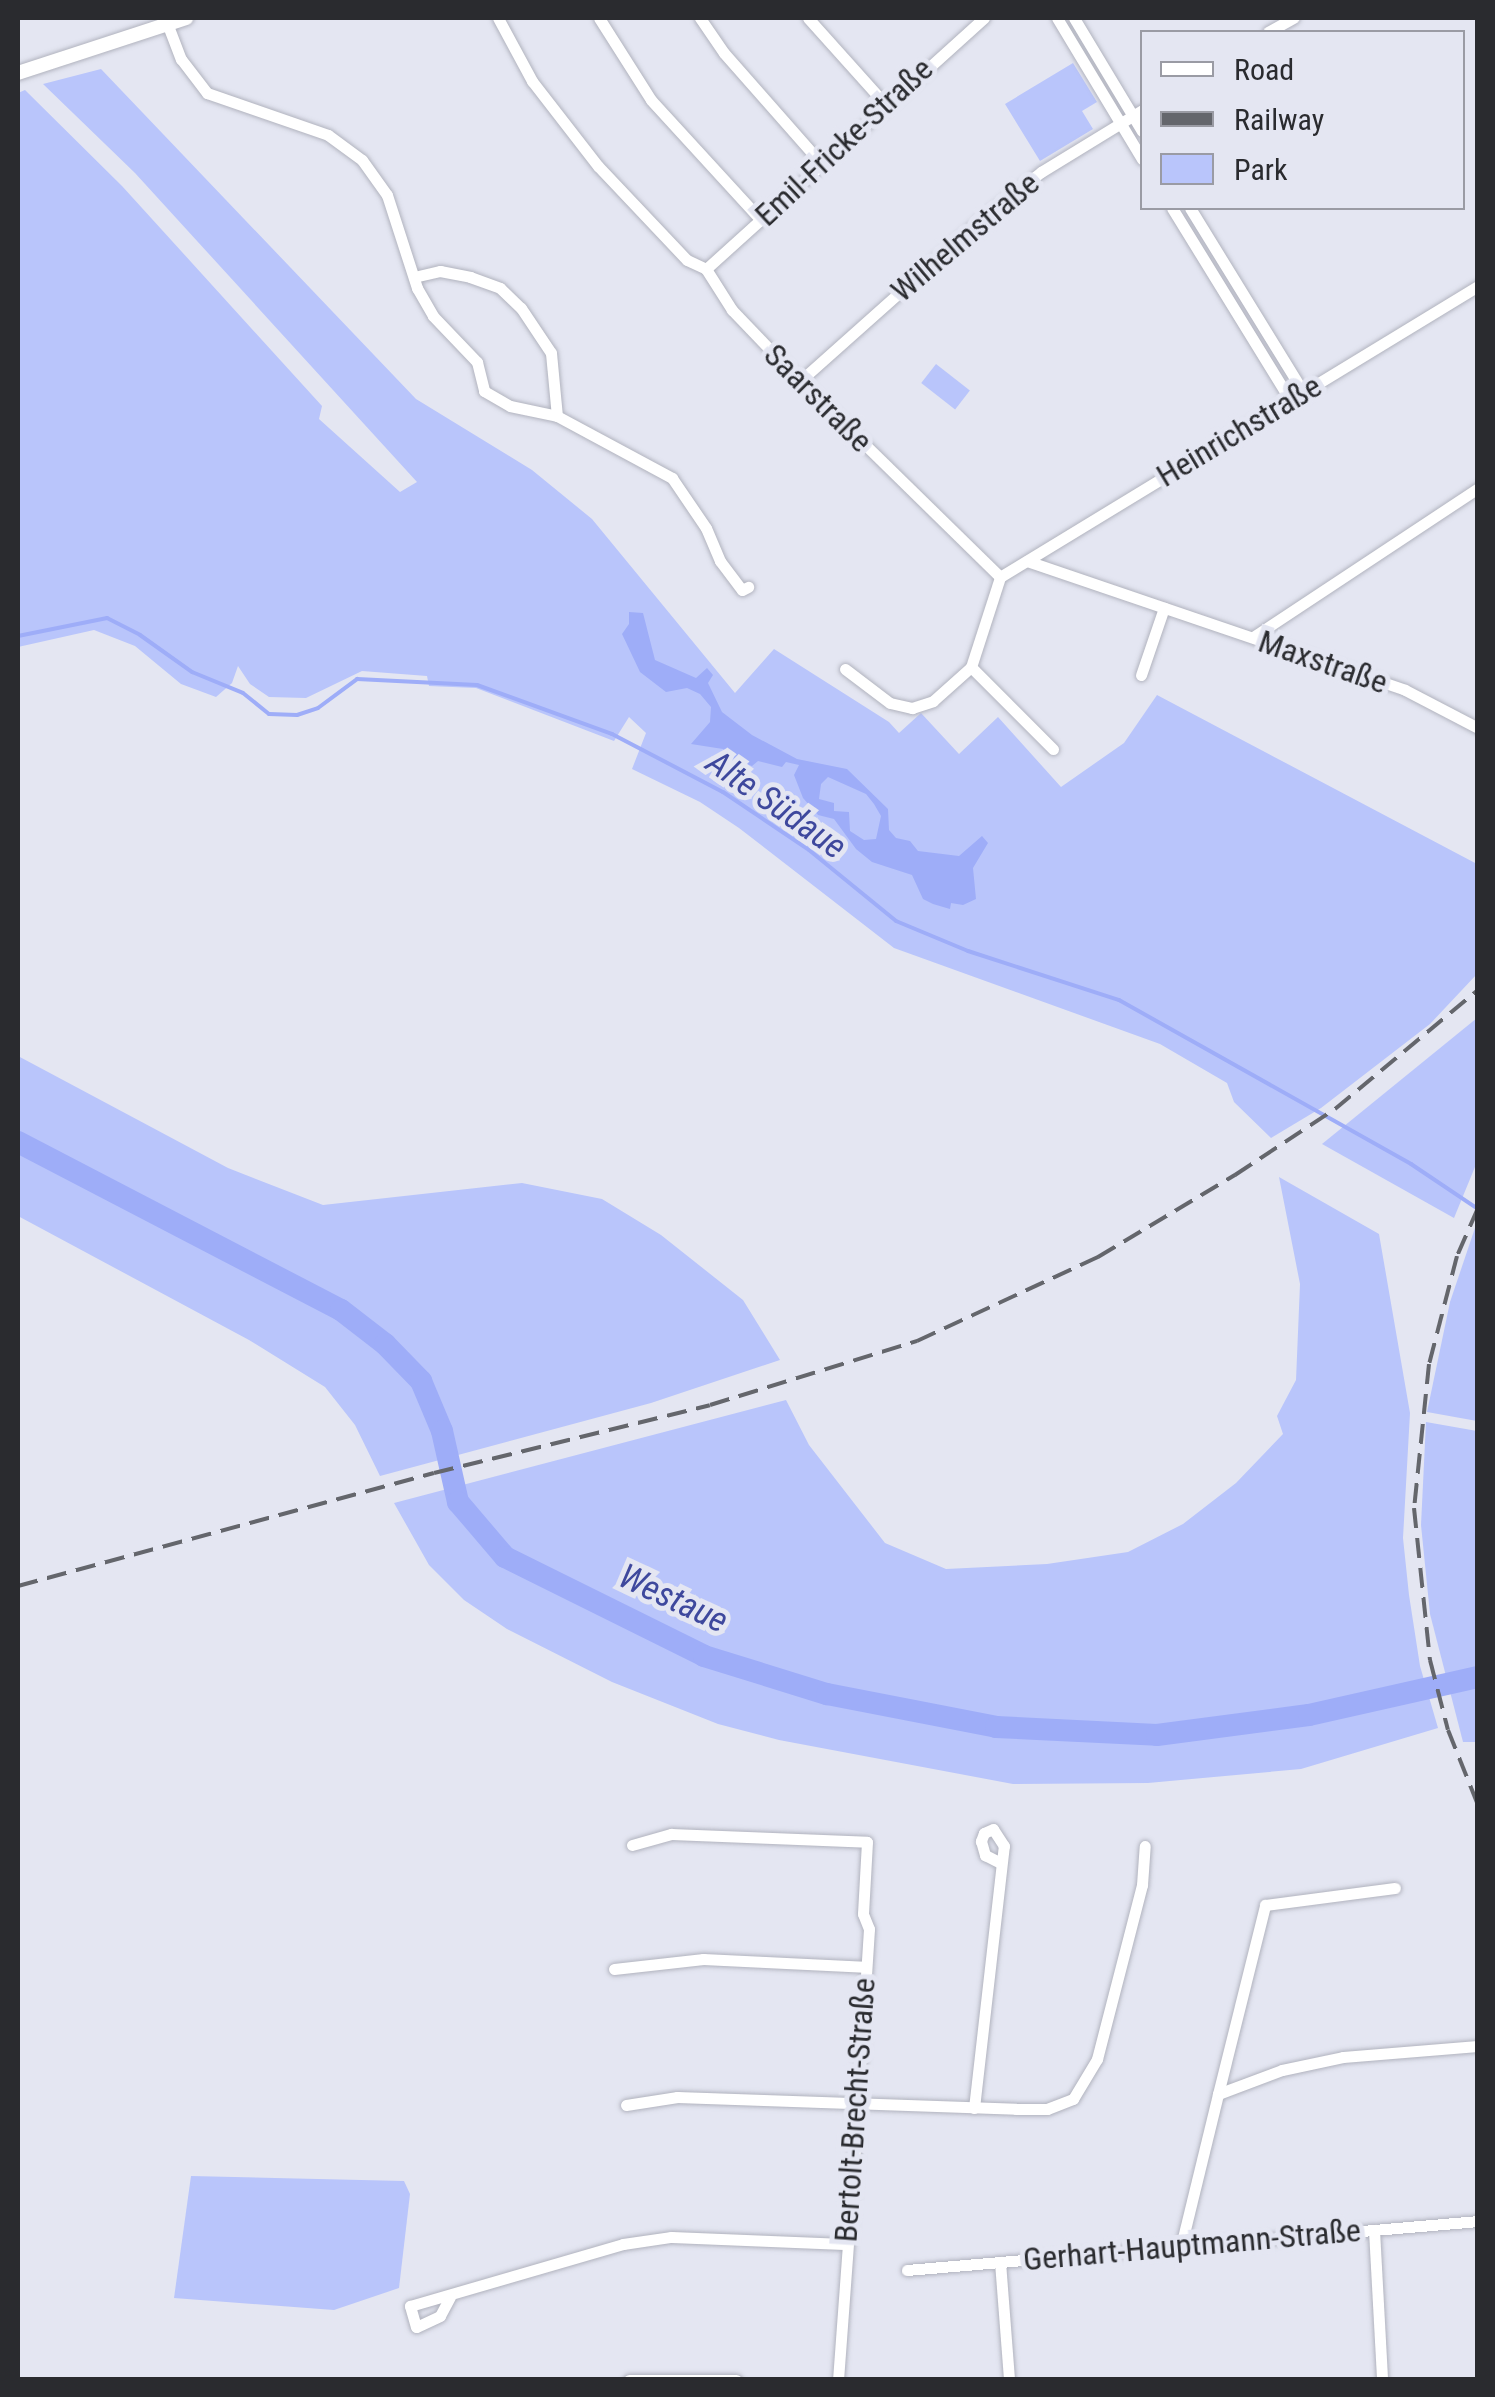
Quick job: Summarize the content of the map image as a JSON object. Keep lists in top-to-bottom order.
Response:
{
  "streets": {
    "street": [
      "Emil-Fricke-Straße",
      "Wilhelmstraße",
      "Saarstraße",
      "Heinrichstraße",
      "Maxstraße",
      "Bertolt-Brecht-Straße",
      "Gerhart-Hauptmann-Straße"
    ]
  },
  "crossings": [
    ["Emil-Fricke-Straße", "Saarstraße"],
    ["Wilhelmstraße", "Saarstraße"],
    ["Saarstraße", "Heinrichstraße"],
    ["Heinrichstraße", "Maxstraße"]
  ],
  "water": ["Alte Südaue", "Westaue"],
  "legend": ["Road", "Railway", "Park"]
}
